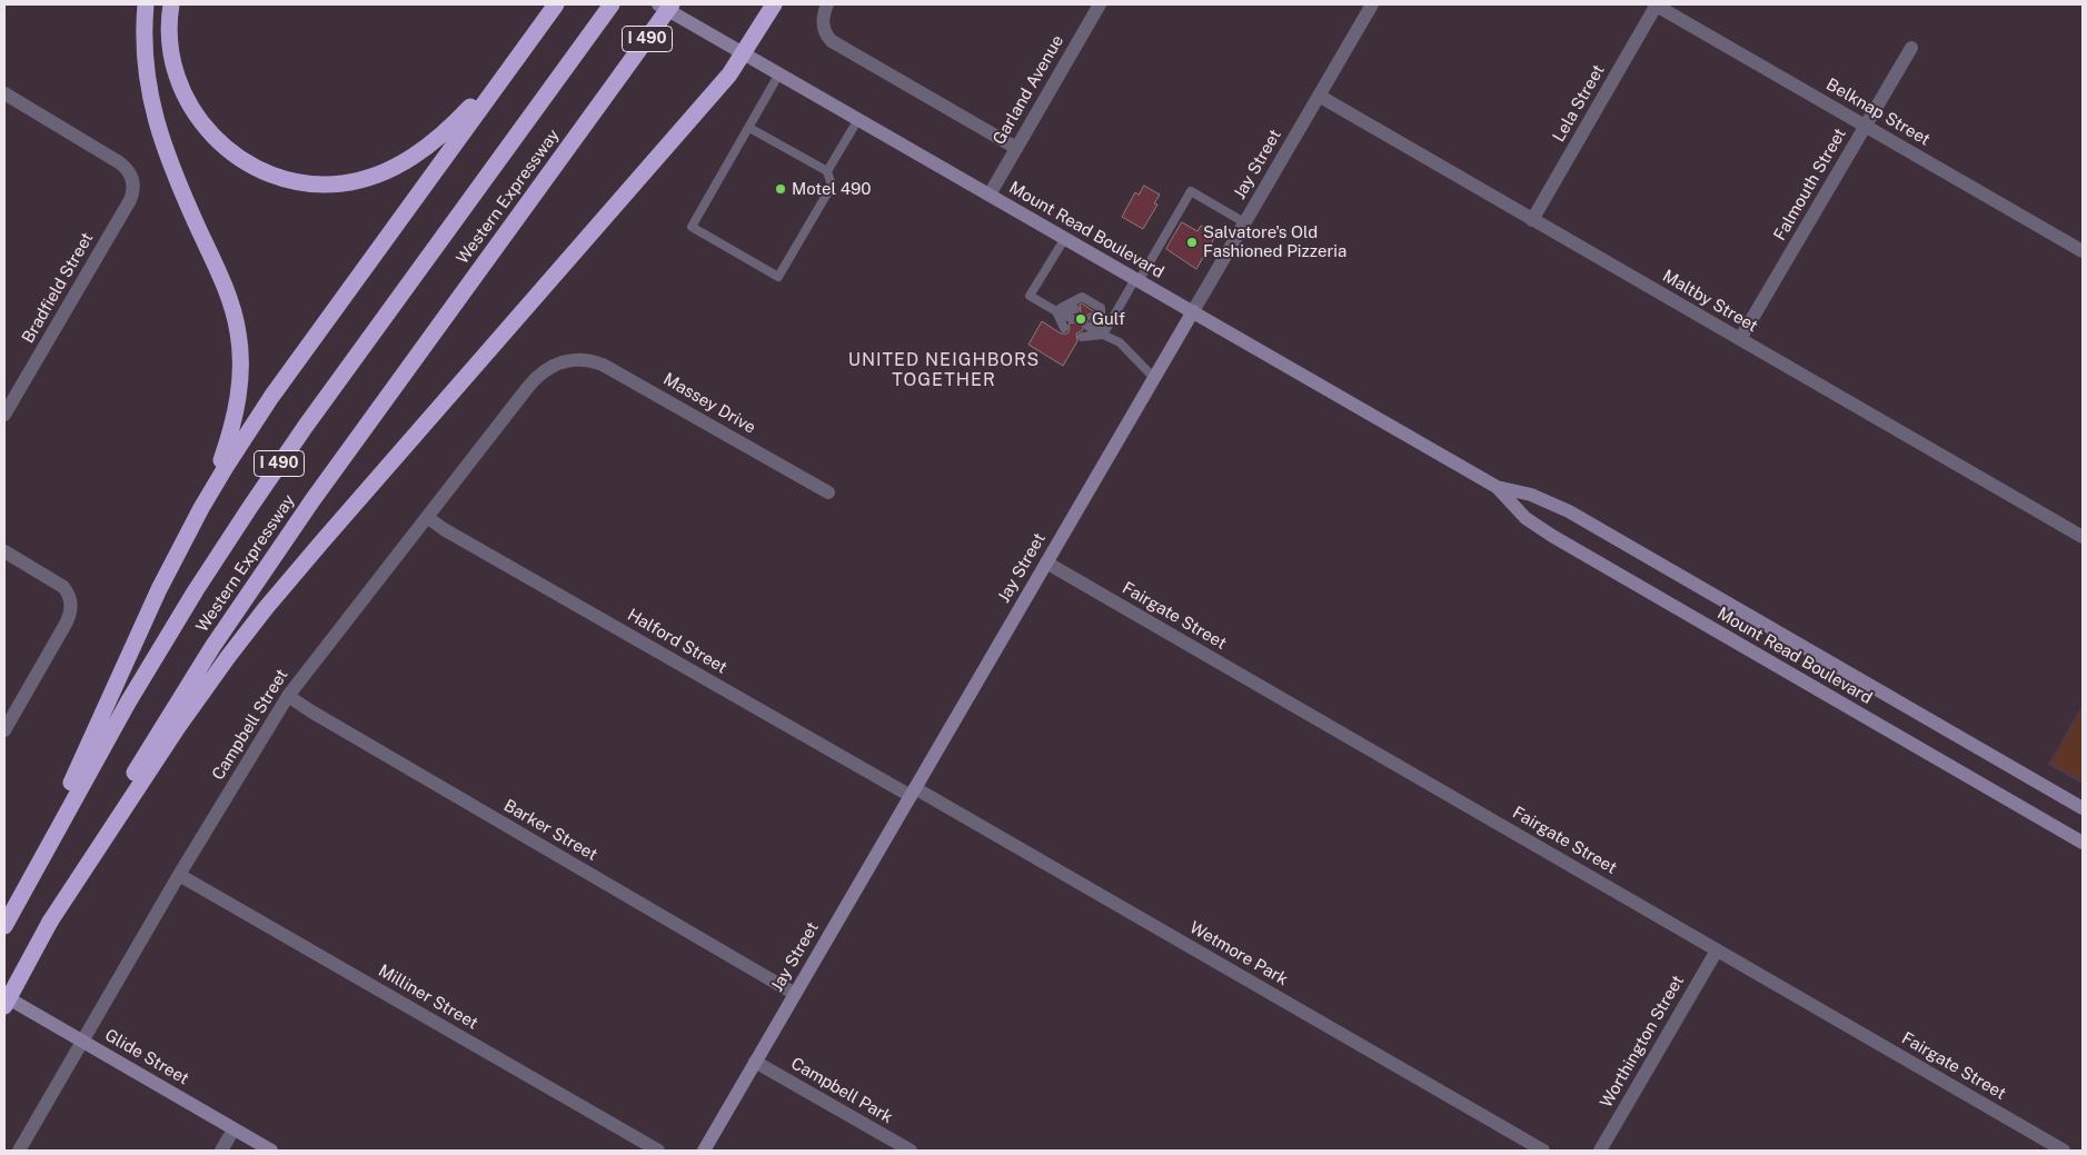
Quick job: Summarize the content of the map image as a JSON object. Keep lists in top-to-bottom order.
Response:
{
  "streets": {
    "highway": ["I 490", "Western Expressway"],
    "main road": ["Jay Street", "Mount Read Boulevard", "Glide Street"],
    "street": [
      "Garland Avenue",
      "Lela Street",
      "Belknap Street",
      "Falmouth Street",
      "Bradfield Street",
      "Maltby Street",
      "Massey Drive",
      "Fairgate Street",
      "Halford Street",
      "Campbell Street",
      "Barker Street",
      "Wetmore Park",
      "Milliner Street",
      "Worthington Street",
      "Campbell Park"
    ]
  },
  "crossings": [
    ["Garland Avenue", "Mount Read Boulevard"],
    ["Lela Street", "Belknap Street"],
    ["Lela Street", "Maltby Street"],
    ["Belknap Street", "Falmouth Street"],
    ["Jay Street", "Mount Read Boulevard"],
    ["Jay Street", "Maltby Street"],
    ["Jay Street", "Fairgate Street"],
    ["Jay Street", "Halford Street"],
    ["Jay Street", "Barker Street"],
    ["Jay Street", "Wetmore Park"],
    ["Jay Street", "Campbell Park"],
    ["Falmouth Street", "Maltby Street"],
    ["Massey Drive", "Campbell Street"],
    ["Fairgate Street", "Worthington Street"],
    ["Halford Street", "Campbell Street"],
    ["Halford Street", "Wetmore Park"],
    ["Campbell Street", "Barker Street"],
    ["Campbell Street", "Milliner Street"],
    ["Campbell Street", "Glide Street"]
  ],
  "districts": ["UNITED NEIGHBORS TOGETHER"],
  "places": ["Motel 490", "Salvatore's Old Fashioned Pizzeria", "Gulf"]
}
